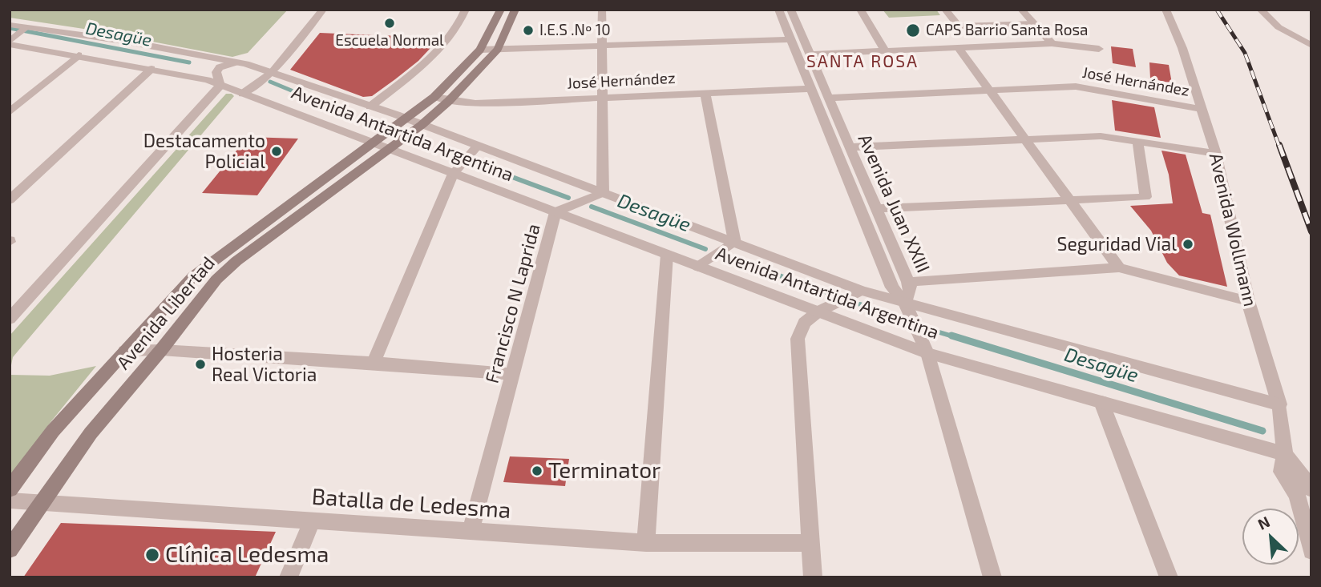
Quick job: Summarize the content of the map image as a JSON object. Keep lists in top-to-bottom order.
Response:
{
  "streets": {
    "main road": ["Avenida Libertad"],
    "street": [
      "José Hernández",
      "Avenida Antartida Argentina",
      "Avenida Juan XXIII",
      "Avenida Wollmann",
      "Francisco N Laprida",
      "Batalla de Ledesma"
    ]
  },
  "crossings": [
    ["José Hernández", "Avenida Juan XXIII"],
    ["José Hernández", "Avenida Wollmann"],
    ["José Hernández", "Avenida Libertad"],
    ["Avenida Antartida Argentina", "Avenida Juan XXIII"],
    ["Avenida Antartida Argentina", "Avenida Wollmann"],
    ["Avenida Antartida Argentina", "Francisco N Laprida"],
    ["Avenida Antartida Argentina", "Avenida Libertad"],
    ["Francisco N Laprida", "Batalla de Ledesma"],
    ["Avenida Libertad", "Batalla de Ledesma"]
  ],
  "districts": ["SANTA ROSA"],
  "water": ["Desagüe"],
  "places": [
    "Escuela Normal",
    "I.E.S .Nº 10",
    "CAPS Barrio Santa Rosa",
    "Destacamento Policial",
    "Seguridad Vial",
    "Hosteria Real Victoria",
    "Terminator",
    "Clínica Ledesma"
  ],
  "north": "top left"
}
